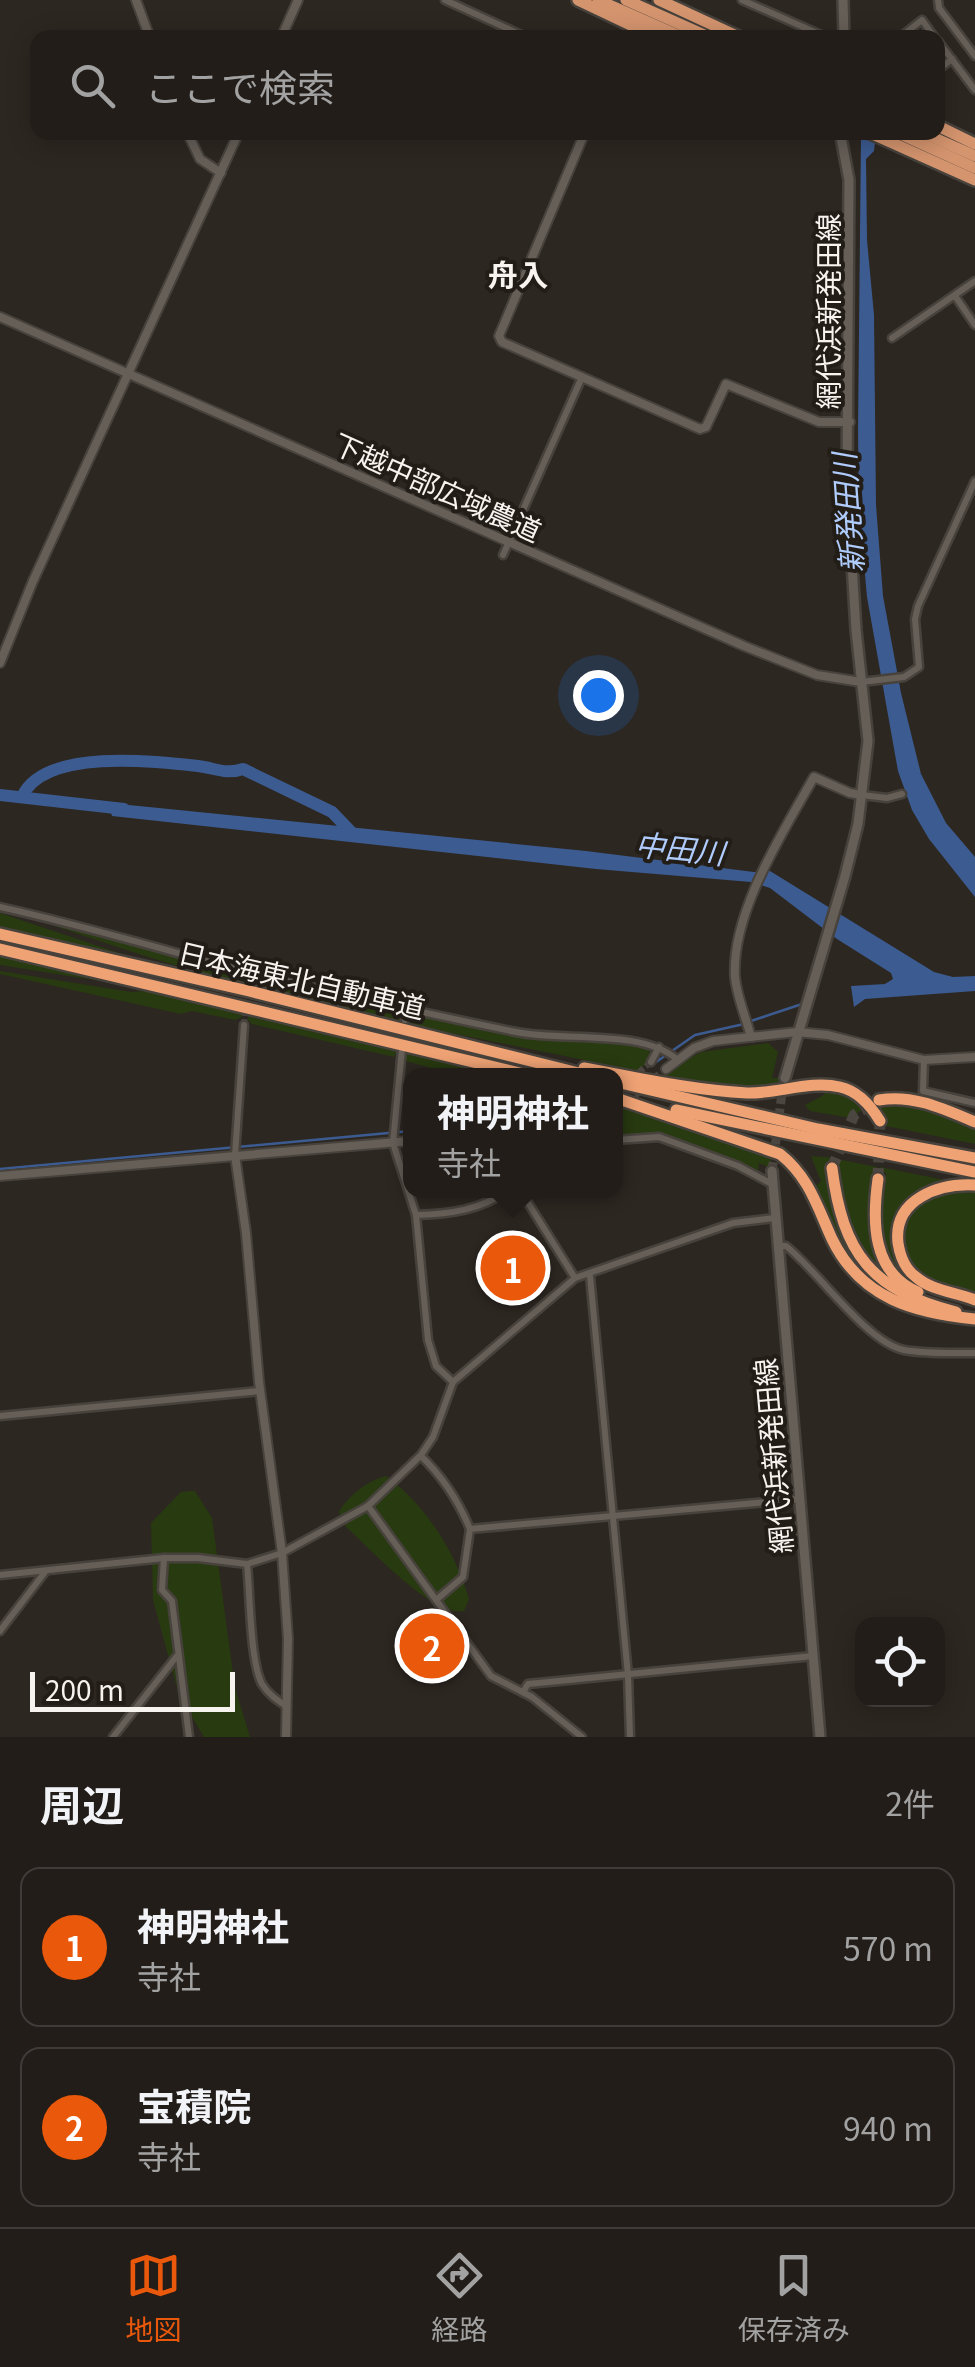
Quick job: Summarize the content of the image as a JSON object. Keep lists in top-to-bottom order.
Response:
{
  "streets": {
    "highway": ["日本海東北自動車道"],
    "main road": ["網代浜新発田線"],
    "street": ["下越中部広域農道"]
  },
  "crossings": [
    ["網代浜新発田線", "下越中部広域農道"]
  ],
  "districts": ["舟入"],
  "water": ["新発田川", "中田川"],
  "scale_bar": "200 m",
  "page": {
    "search": "ここで検索",
    "popup": ["神明神社", "寺社"],
    "pins": ["1", "2"],
    "scale": "200 m",
    "heading": ["周辺", "2件"],
    "list": [
      {
        "mark": "1",
        "name": "神明神社",
        "note": "寺社",
        "value": "570 m"
      },
      {
        "mark": "2",
        "name": "宝積院",
        "note": "寺社",
        "value": "940 m"
      }
    ],
    "nav": ["地図", "経路", "保存済み"]
  }
}
